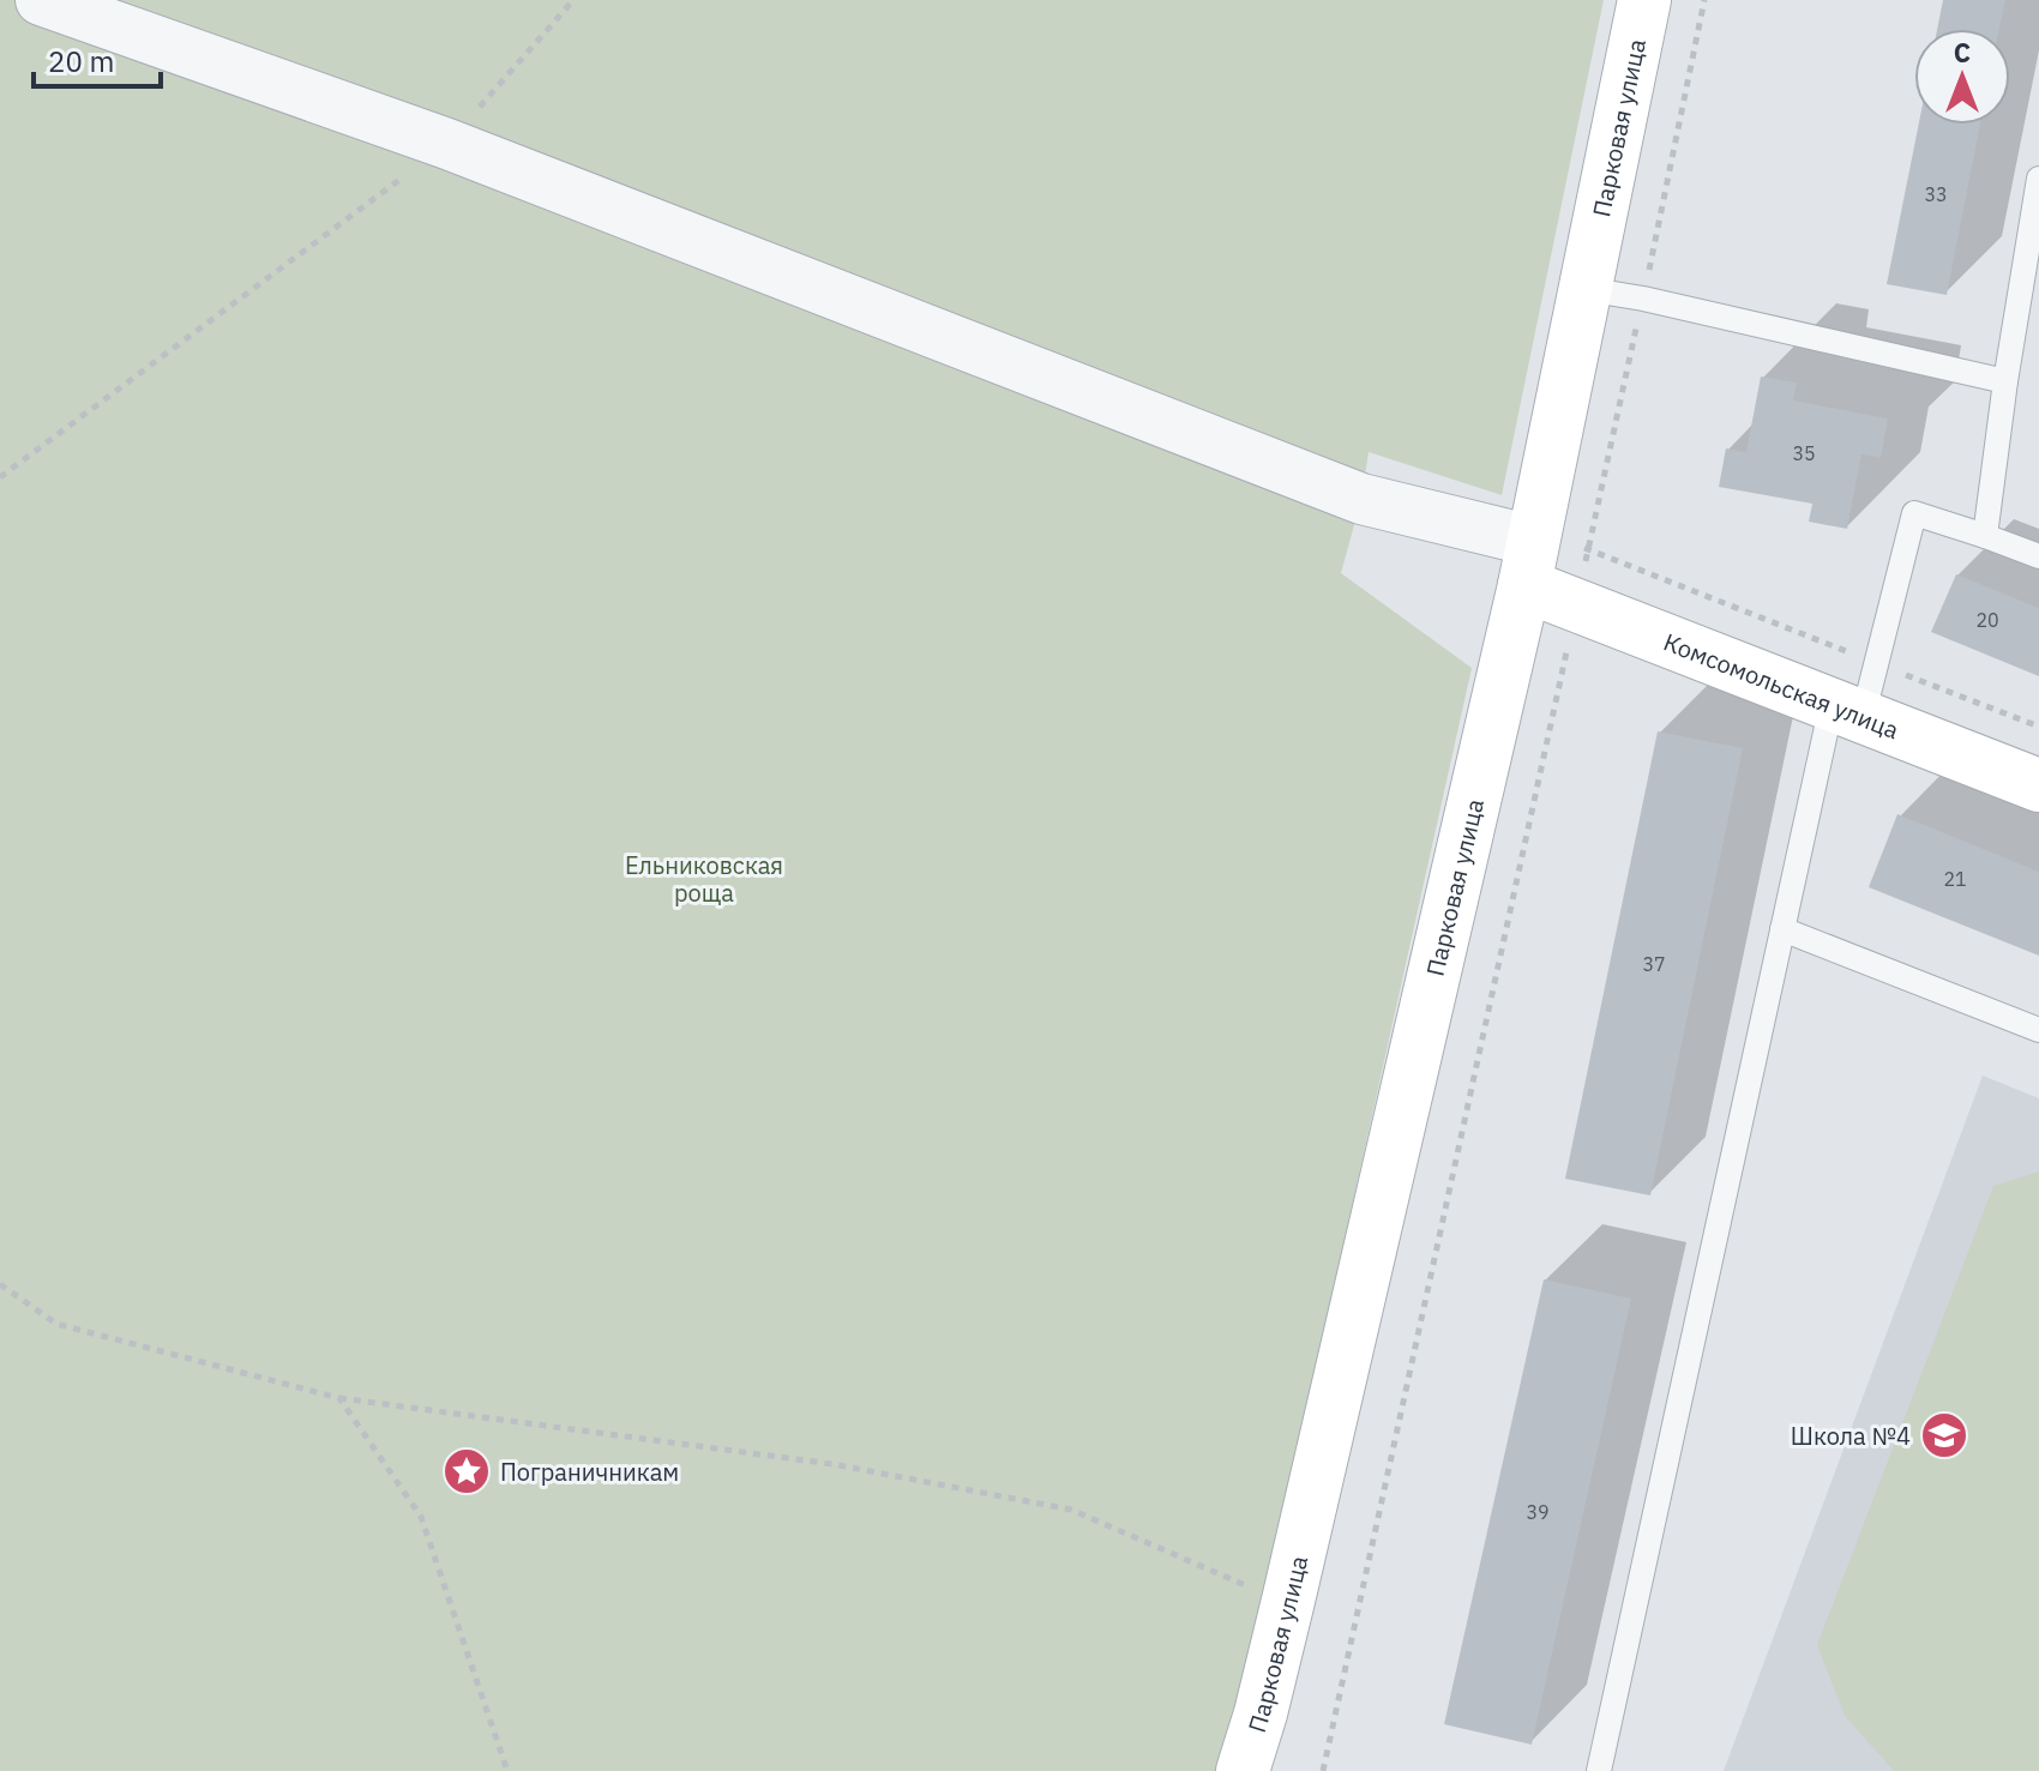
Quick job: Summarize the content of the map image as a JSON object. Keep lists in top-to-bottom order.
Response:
{
  "streets": {
    "street": ["Парковая улица", "Комсомольская улица"]
  },
  "crossings": [
    ["Парковая улица", "Комсомольская улица"]
  ],
  "parks": ["Ельниковская роща"],
  "places": {
    "school or university": ["Школа №4"],
    "place": ["Пограничникам"]
  },
  "house_numbers": [
    "33",
    "35",
    "20",
    "21",
    "37",
    "39"
  ],
  "scale_bar": "20 m",
  "north": "top"
}
